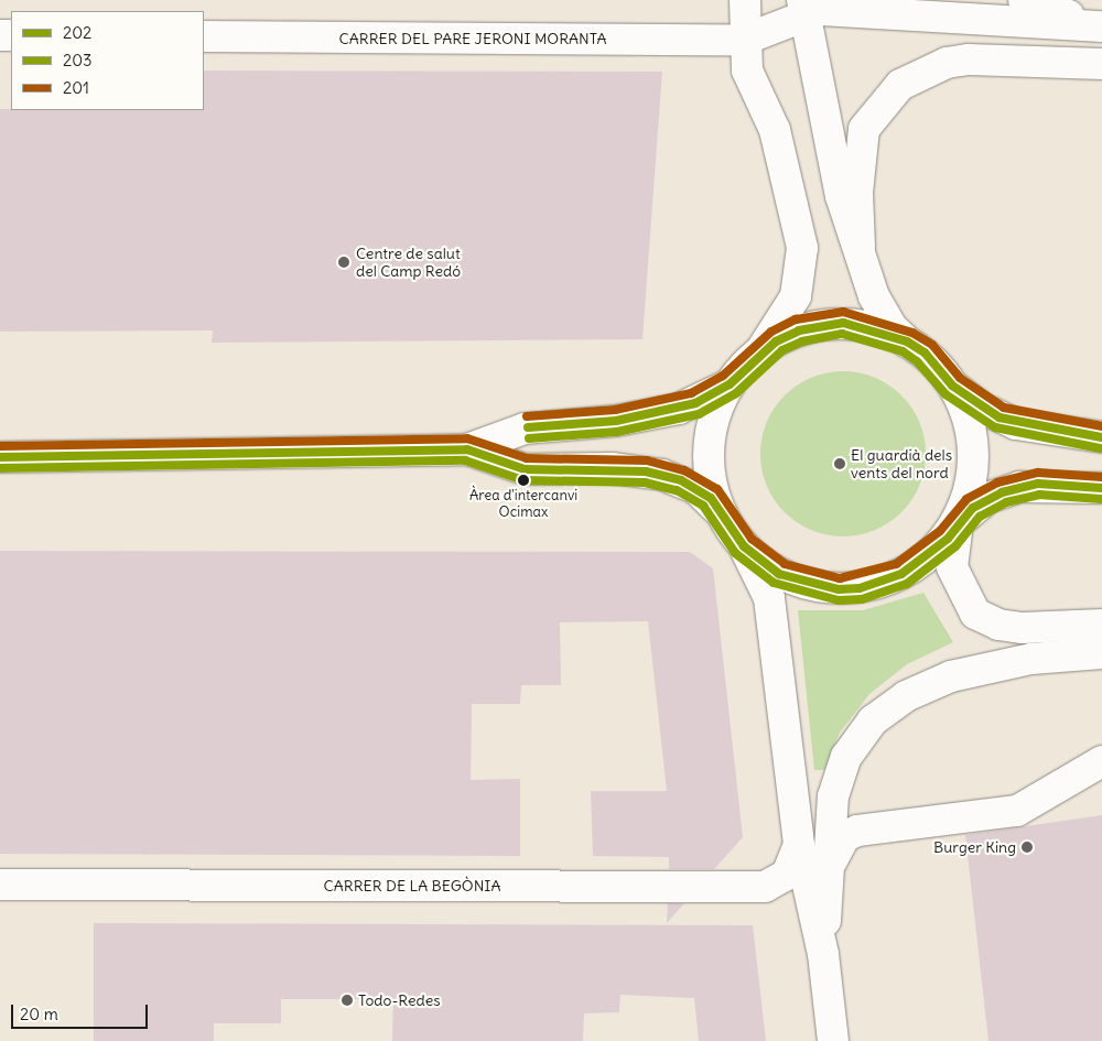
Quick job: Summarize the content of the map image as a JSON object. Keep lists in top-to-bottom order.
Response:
{
  "streets": {
    "street": ["CARRER DEL PARE JERONI MORANTA", "CARRER DE LA BEGÒNIA"]
  },
  "places": [
    "Centre de salut del Camp Redó",
    "El guardià dels vents del nord",
    "Àrea d'intercanvi Ocimax",
    "Burger King",
    "Todo-Redes"
  ],
  "lines": ["transit line 201", "transit line 202", "transit line 203"],
  "legend": ["202", "203", "201"],
  "scale_bar": "20 m"
}
